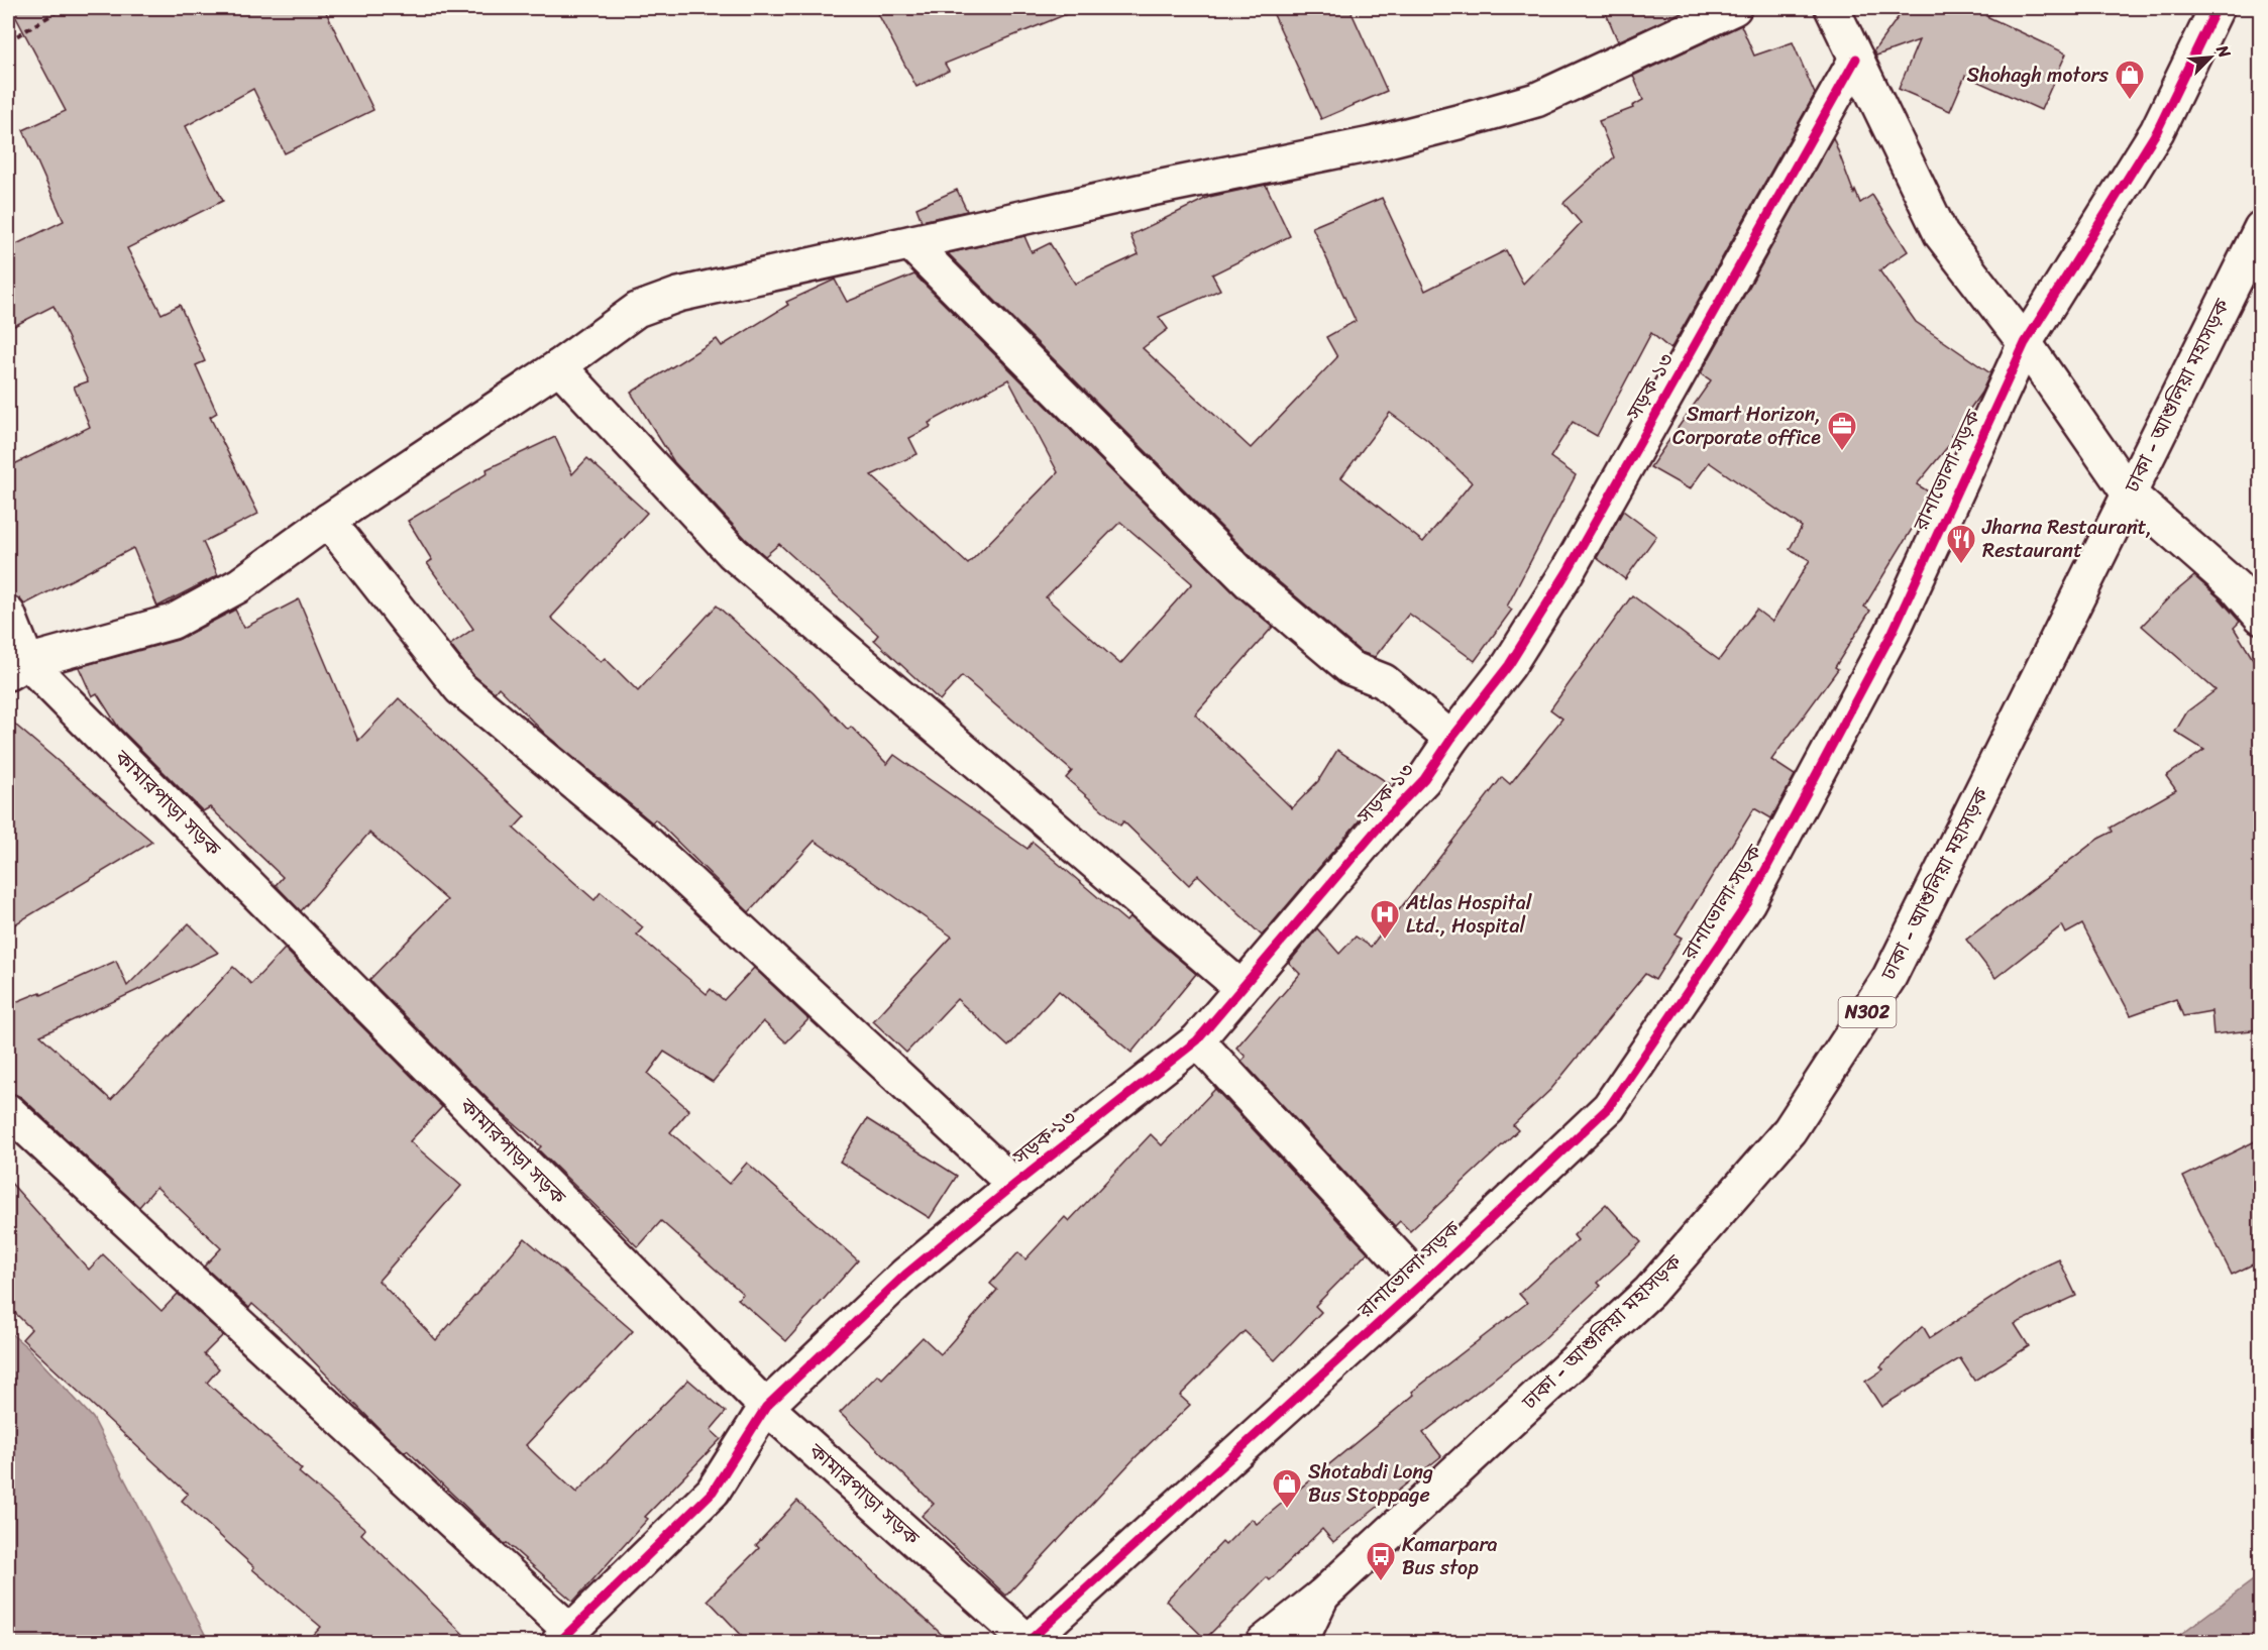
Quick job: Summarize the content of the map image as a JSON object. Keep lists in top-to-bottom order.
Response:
{
  "streets": {
    "main road": [
      "সড়ক ১৩",
      "ঢাকা - আশুলিয়া মহাসড়ক",
      "রানাভোলা সড়ক",
      "কামারপাড়া সড়ক",
      "N302"
    ]
  },
  "crossings": [
    ["সড়ক ১৩", "কামারপাড়া সড়ক"],
    ["রানাভোলা সড়ক", "কামারপাড়া সড়ক"]
  ],
  "places": {
    "shop": ["Shohagh motors", "Shotabdi Long Bus Stoppage"],
    "office": ["Smart Horizon, Corporate office"],
    "restaurant": ["Jharna Restaurant, Restaurant"],
    "hospital": ["Atlas Hospital Ltd., Hospital"],
    "bus stop": ["Kamarpara Bus stop"]
  },
  "north": "top right"
}
